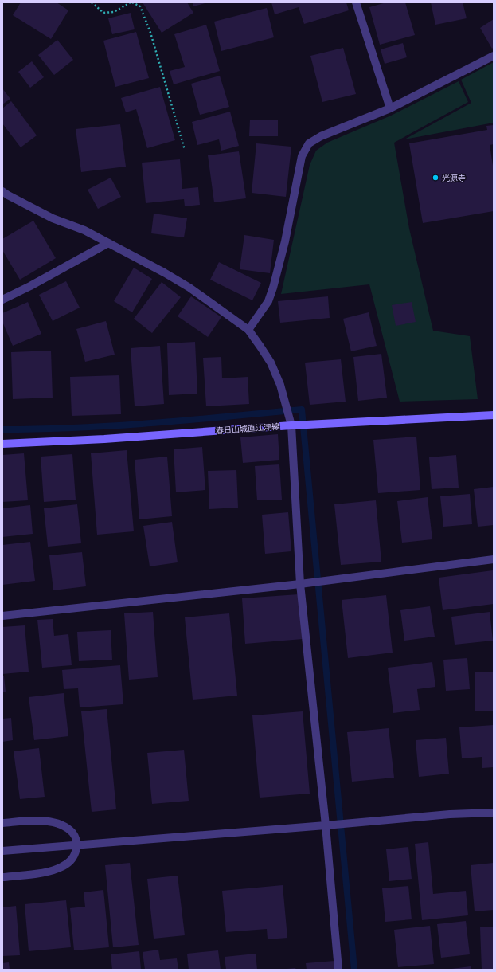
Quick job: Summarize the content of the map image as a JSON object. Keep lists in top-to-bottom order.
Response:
{
  "streets": {
    "main road": ["春日山城直江津線"]
  },
  "places": ["光源寺"]
}
